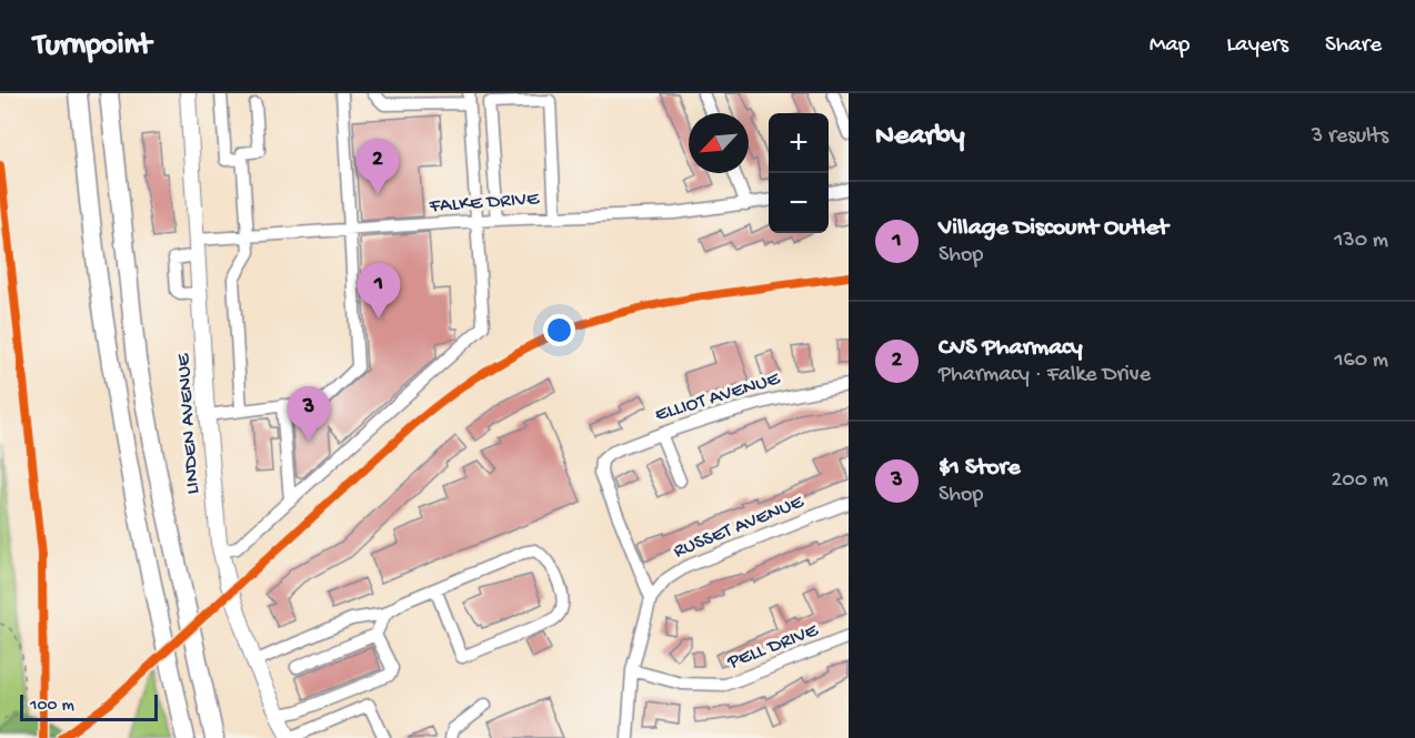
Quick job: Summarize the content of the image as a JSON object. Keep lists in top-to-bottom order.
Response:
{
  "streets": {
    "main road": ["LINDEN AVENUE"],
    "street": [
      "FALKE DRIVE",
      "ELLIOT AVENUE",
      "RUSSET AVENUE",
      "PELL DRIVE"
    ]
  },
  "crossings": [
    ["FALKE DRIVE", "LINDEN AVENUE"],
    ["ELLIOT AVENUE", "RUSSET AVENUE"]
  ],
  "scale_bar": "100 m",
  "north": "bottom left",
  "page": {
    "header": "Turnpoint",
    "nav": ["Map", "Layers", "Share"],
    "heading": ["Nearby", "3 results"],
    "map_buttons": ["+", "−"],
    "pins": ["2", "1", "3"],
    "list": [
      {
        "mark": "1",
        "name": "Village Discount Outlet",
        "note": "Shop",
        "value": "130 m"
      },
      {
        "mark": "2",
        "name": "CVS Pharmacy",
        "note": "Pharmacy · Falke Drive",
        "value": "160 m"
      },
      {
        "mark": "3",
        "name": "$1 Store",
        "note": "Shop",
        "value": "200 m"
      }
    ],
    "scale": "100 m"
  }
}
